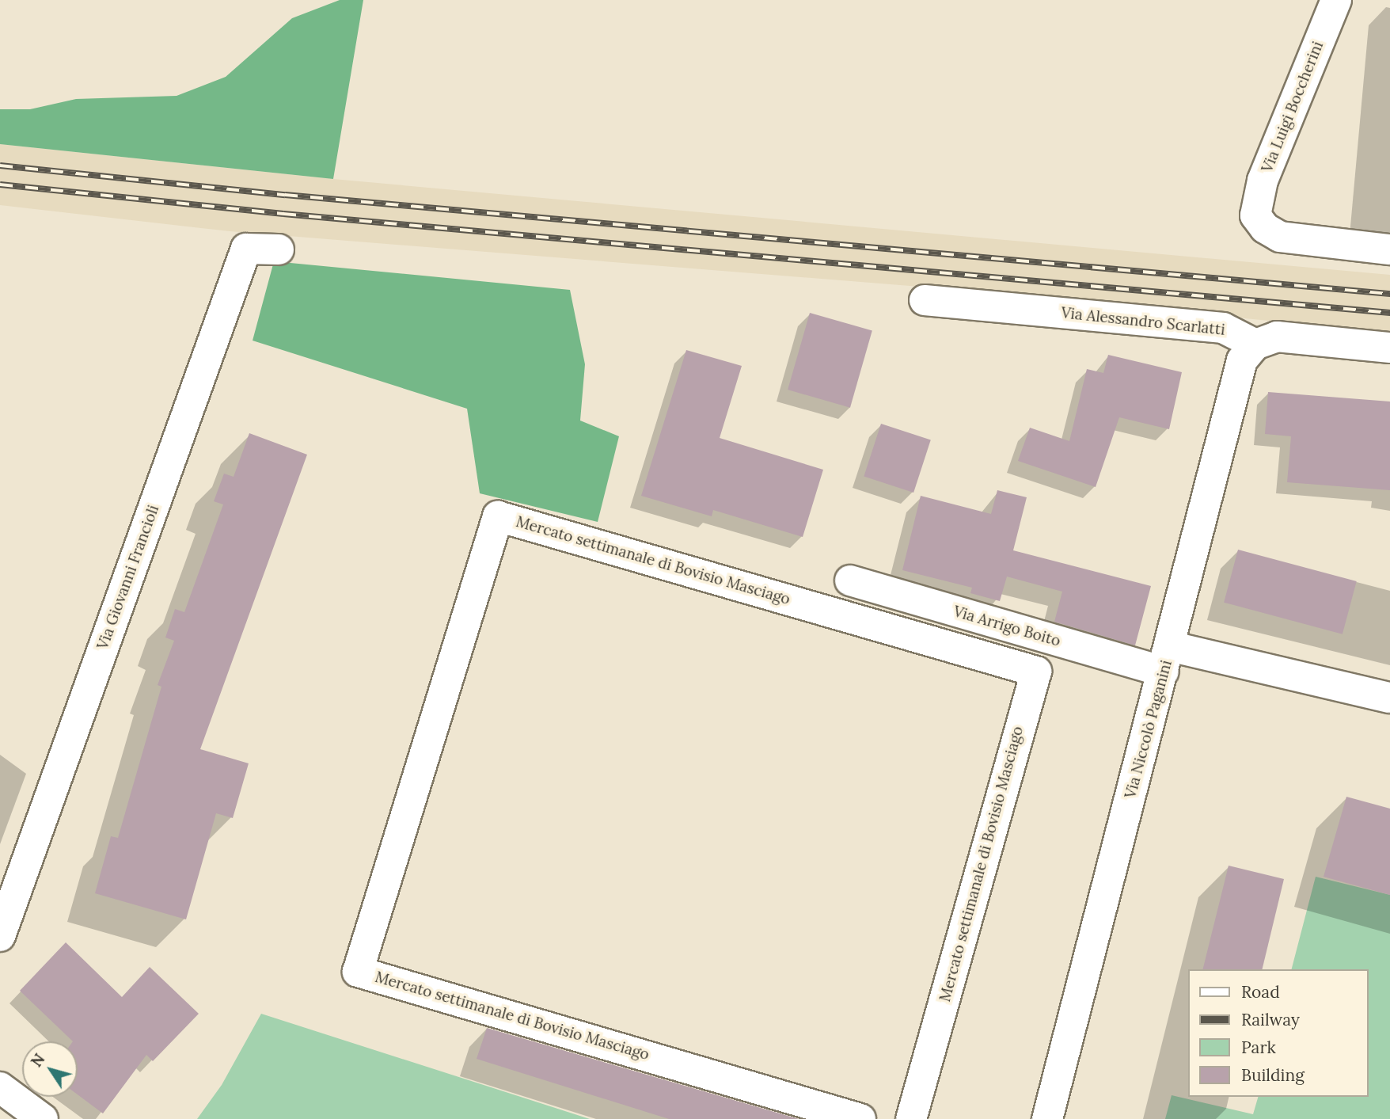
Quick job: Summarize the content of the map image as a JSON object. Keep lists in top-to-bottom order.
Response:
{
  "streets": {
    "street": [
      "Via Luigi Boccherini",
      "Via Alessandro Scarlatti",
      "Mercato settimanale di Bovisio Masciago",
      "Via Giovanni Francioli",
      "Via Arrigo Boito",
      "Via Niccolò Paganini"
    ]
  },
  "crossings": [
    ["Via Alessandro Scarlatti", "Via Niccolò Paganini"],
    ["Via Arrigo Boito", "Via Niccolò Paganini"]
  ],
  "legend": [
    "Road",
    "Railway",
    "Park",
    "Building"
  ],
  "north": "top left"
}
